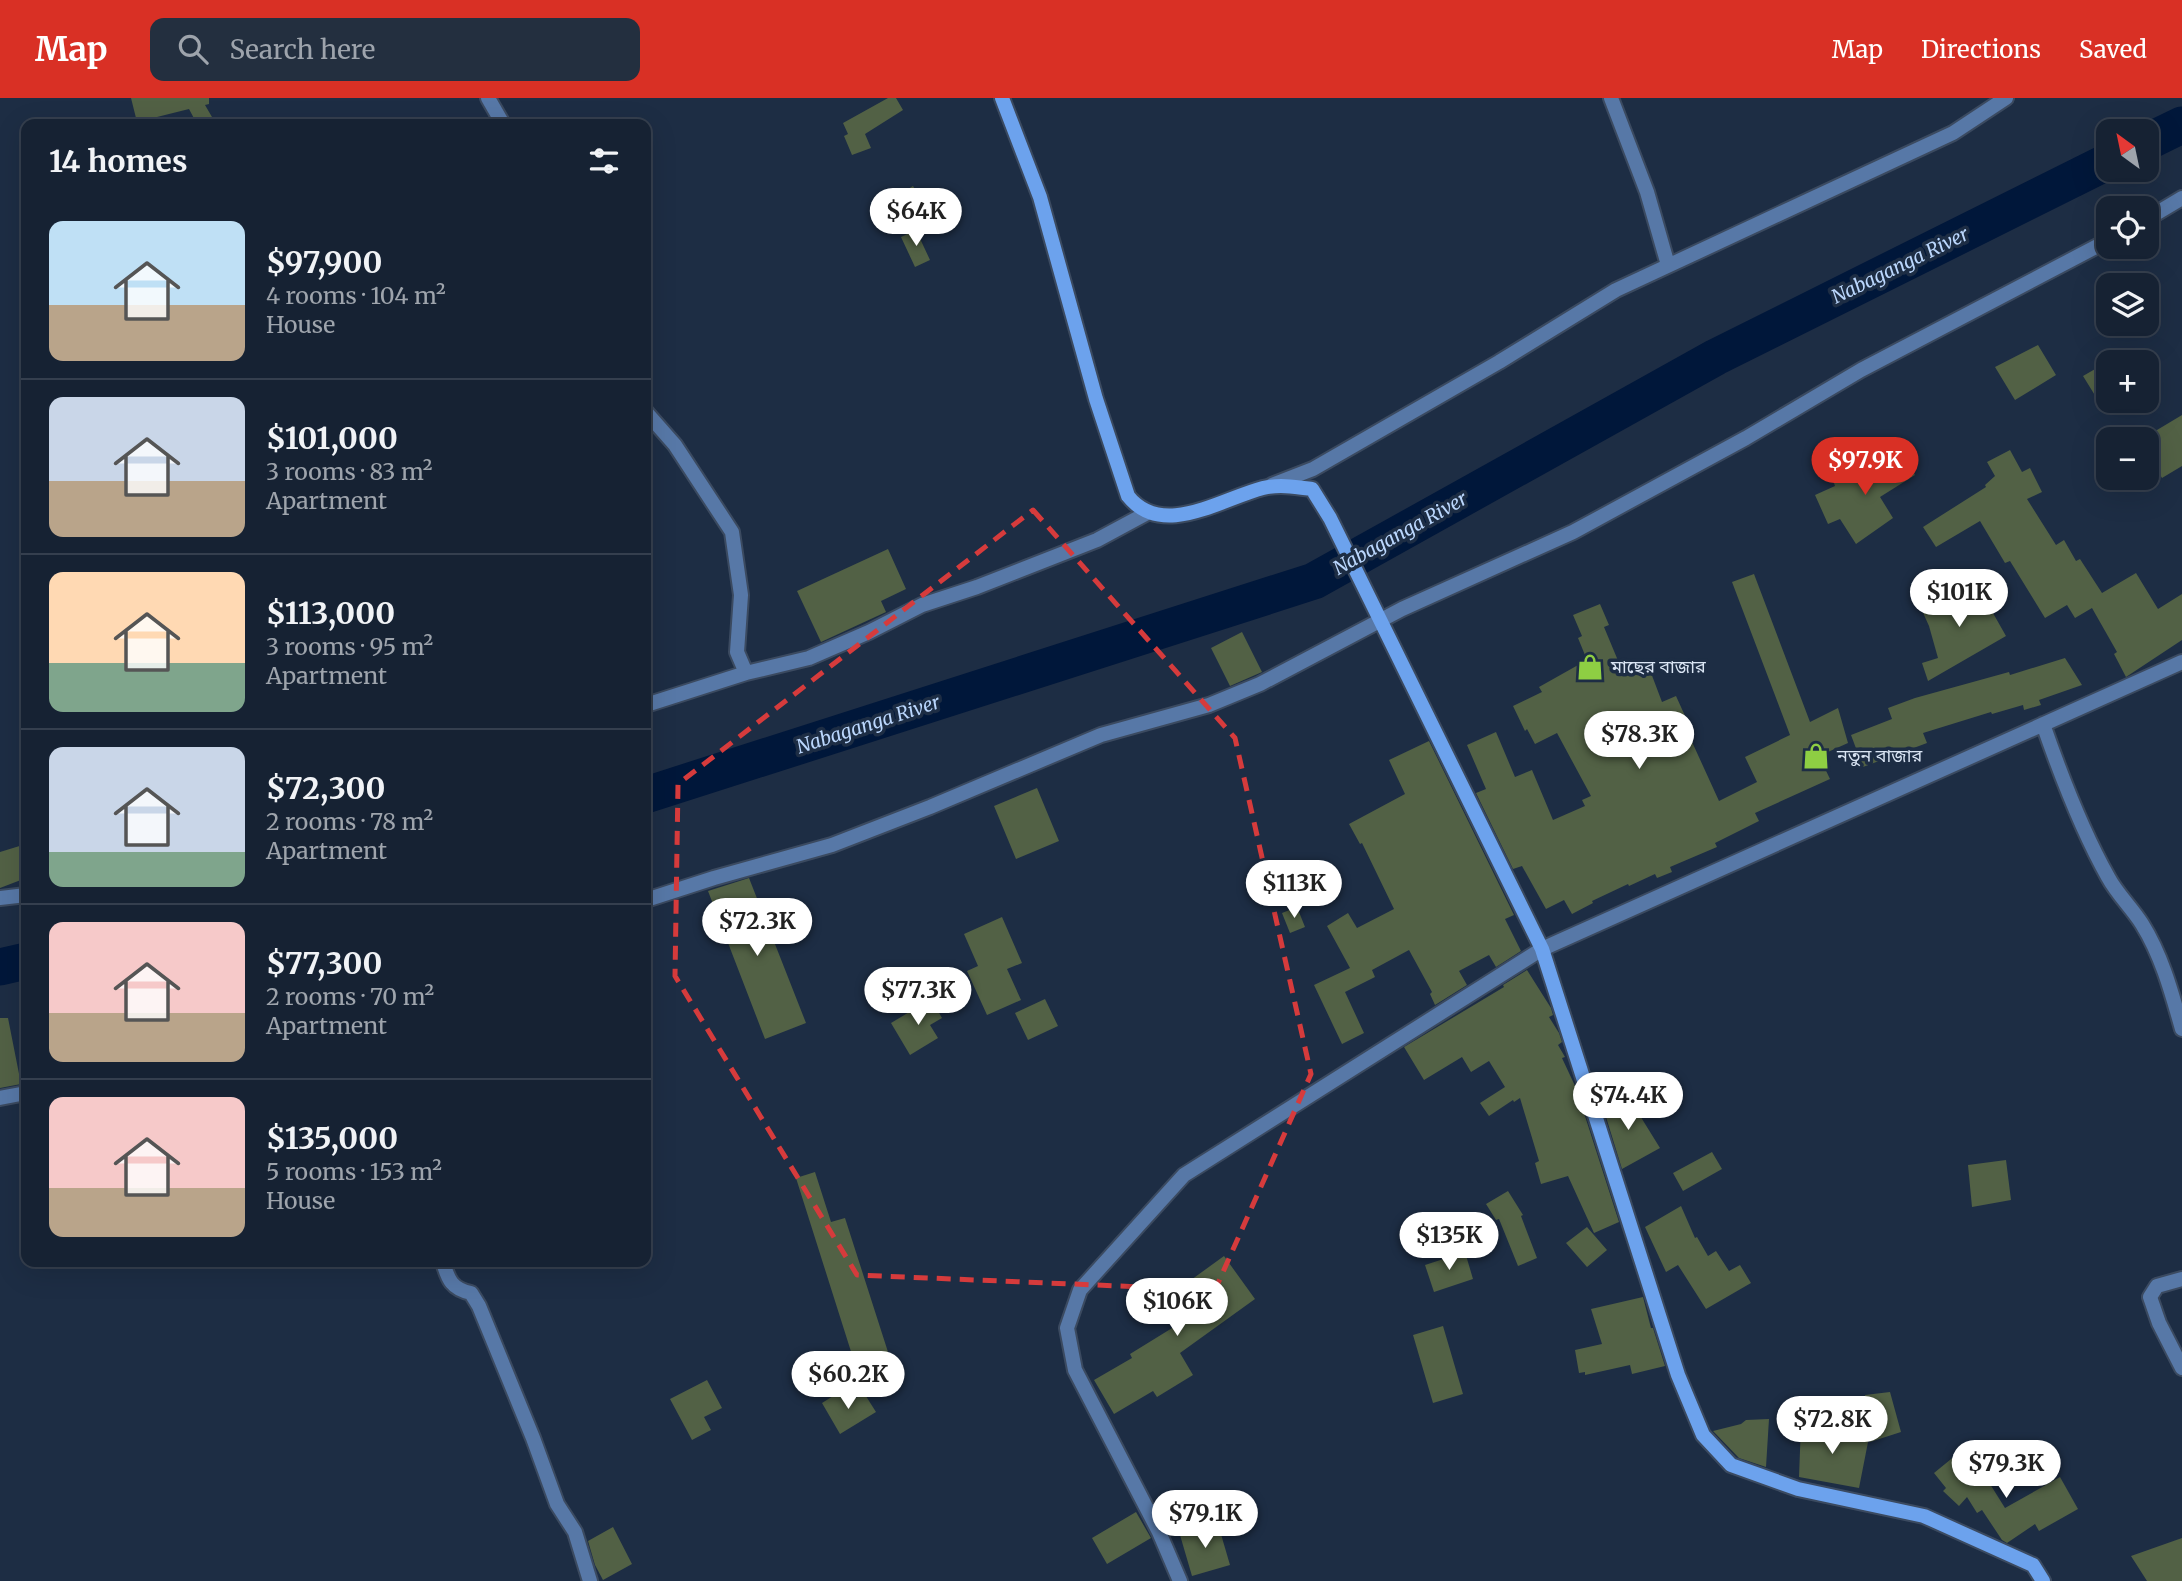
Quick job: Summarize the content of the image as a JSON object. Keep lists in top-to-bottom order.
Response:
{
  "water": ["Nabaganga River"],
  "places": {
    "shop": ["মাছের বাজার", "নতুন বাজার"]
  },
  "north": "top left",
  "page": {
    "header": "Map",
    "search": "Search here",
    "nav": ["Map", "Directions", "Saved"],
    "map_buttons": ["+", "−"],
    "heading": "14 homes",
    "price": [
      "$64K",
      "$97.9K",
      "$101K",
      "$78.3K",
      "$113K",
      "$72.3K",
      "$77.3K",
      "$74.4K",
      "$135K",
      "$106K",
      "$60.2K",
      "$72.8K",
      "$79.3K",
      "$79.1K"
    ],
    "list": [
      {
        "name": "$97,900",
        "note": "4 rooms · 104 m² · House"
      },
      {
        "name": "$101,000",
        "note": "3 rooms · 83 m² · Apartment"
      },
      {
        "name": "$113,000",
        "note": "3 rooms · 95 m² · Apartment"
      },
      {
        "name": "$72,300",
        "note": "2 rooms · 78 m² · Apartment"
      },
      {
        "name": "$77,300",
        "note": "2 rooms · 70 m² · Apartment"
      },
      {
        "name": "$135,000",
        "note": "5 rooms · 153 m² · House"
      }
    ]
  }
}
